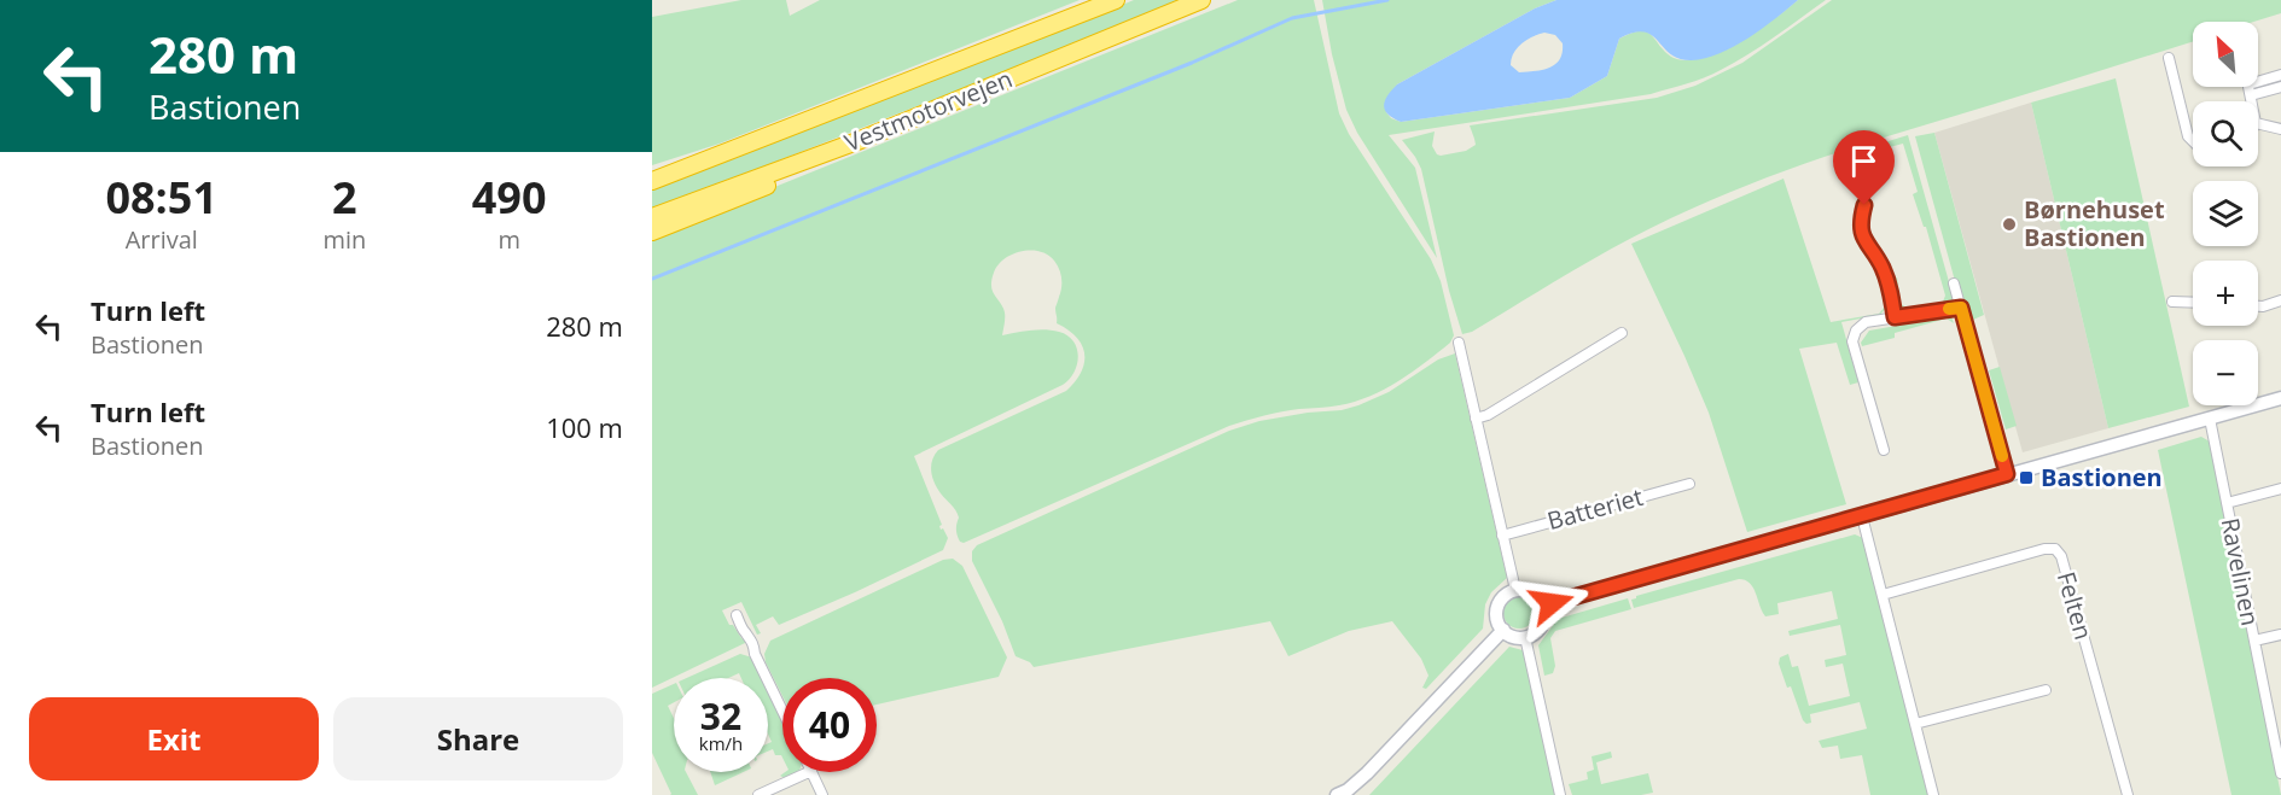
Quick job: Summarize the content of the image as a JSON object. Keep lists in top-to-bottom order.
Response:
{
  "streets": {
    "highway": ["Vestmotorvejen"],
    "street": ["Batteriet", "Ravelinen", "Felten"]
  },
  "places": {
    "other": ["Børnehuset Bastionen"],
    "transit": ["Bastionen"]
  },
  "north": "top left",
  "page": {
    "turn": ["280 m", "Bastionen"],
    "map_buttons": ["+", "−"],
    "eta": [
      "08:51",
      "Arrival",
      "2",
      "min",
      "490",
      "m"
    ],
    "list": [
      {
        "name": "Turn left",
        "note": "Bastionen",
        "value": "280 m"
      },
      {
        "name": "Turn left",
        "note": "Bastionen",
        "value": "100 m"
      }
    ],
    "speed": "32 km/h",
    "limit": "40",
    "buttons": ["Exit", "Share"]
  }
}
